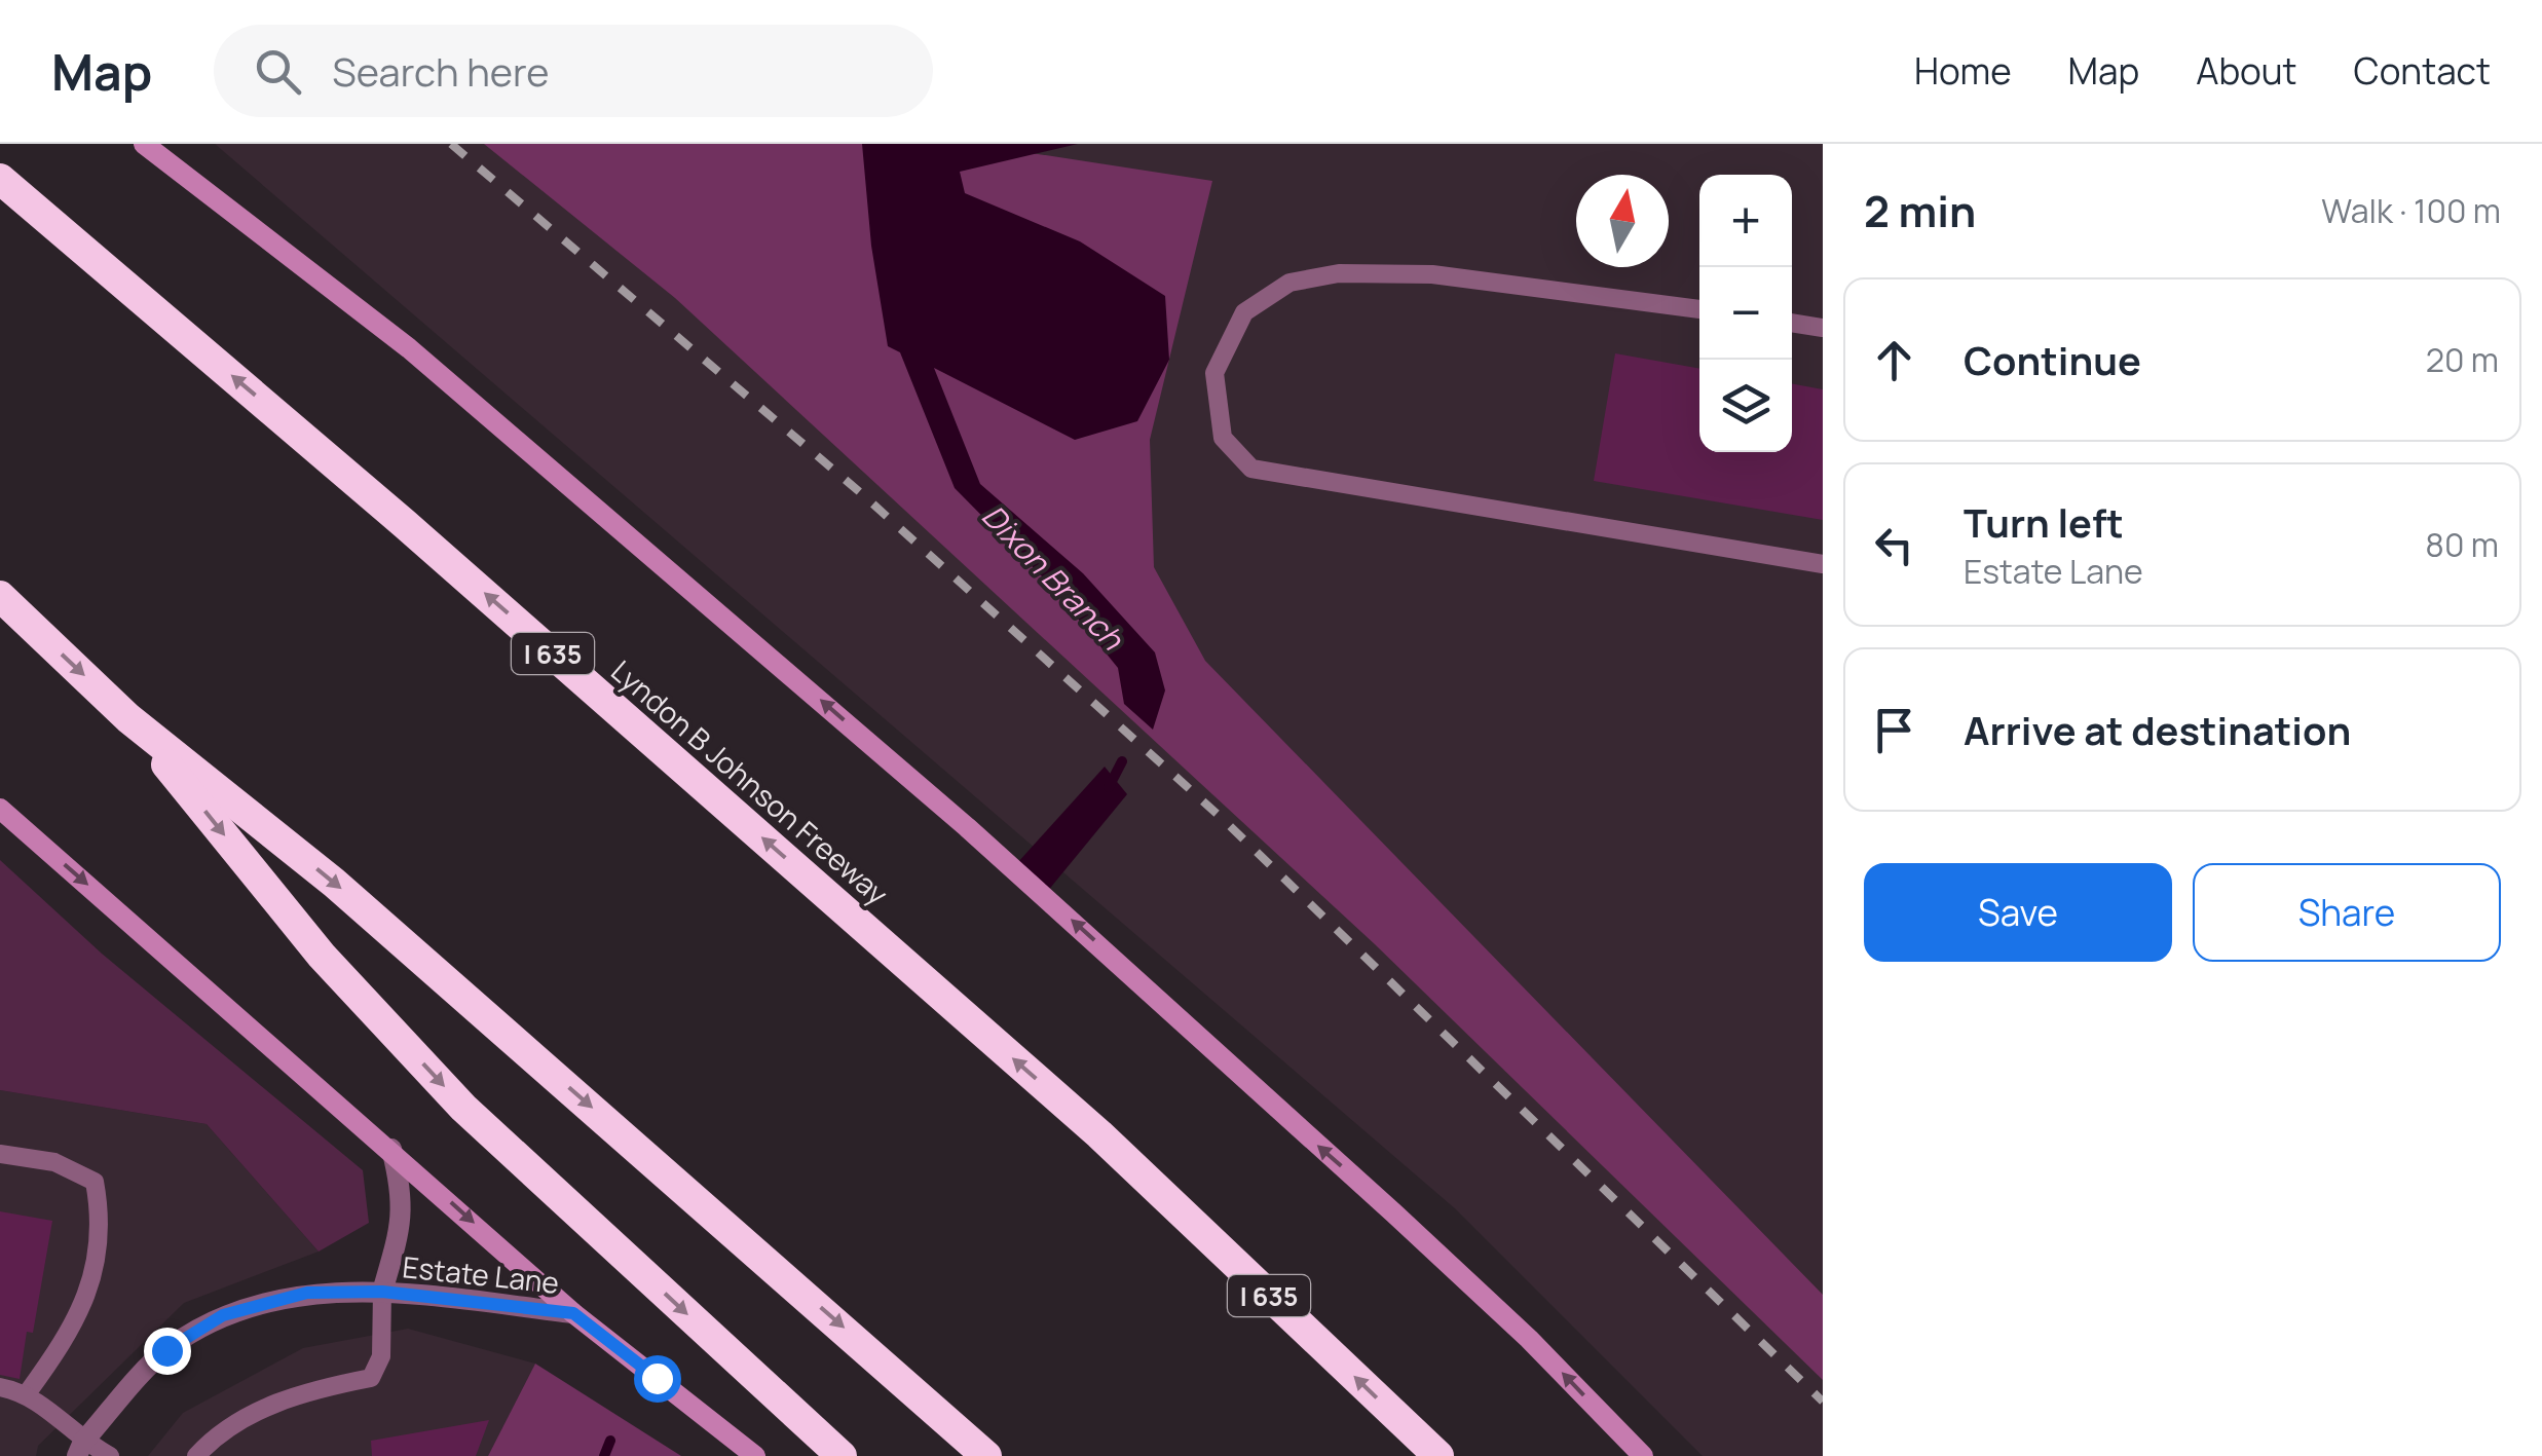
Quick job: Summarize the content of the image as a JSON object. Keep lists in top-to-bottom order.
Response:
{
  "streets": {
    "highway": ["I 635", "Lyndon B Johnson Freeway"],
    "street": ["Estate Lane"]
  },
  "one_way": ["Lyndon B Johnson Freeway"],
  "water": ["Dixon Branch"],
  "north": "top",
  "page": {
    "header": "Map",
    "search": "Search here",
    "nav": [
      "Home",
      "Map",
      "About",
      "Contact"
    ],
    "heading": ["2 min", "Walk · 100 m"],
    "map_buttons": ["+", "−"],
    "list": [
      ["Continue", "20 m"],
      ["Turn left", "Estate Lane", "80 m"],
      "Arrive at destination"
    ],
    "buttons": ["Save", "Share"]
  }
}
